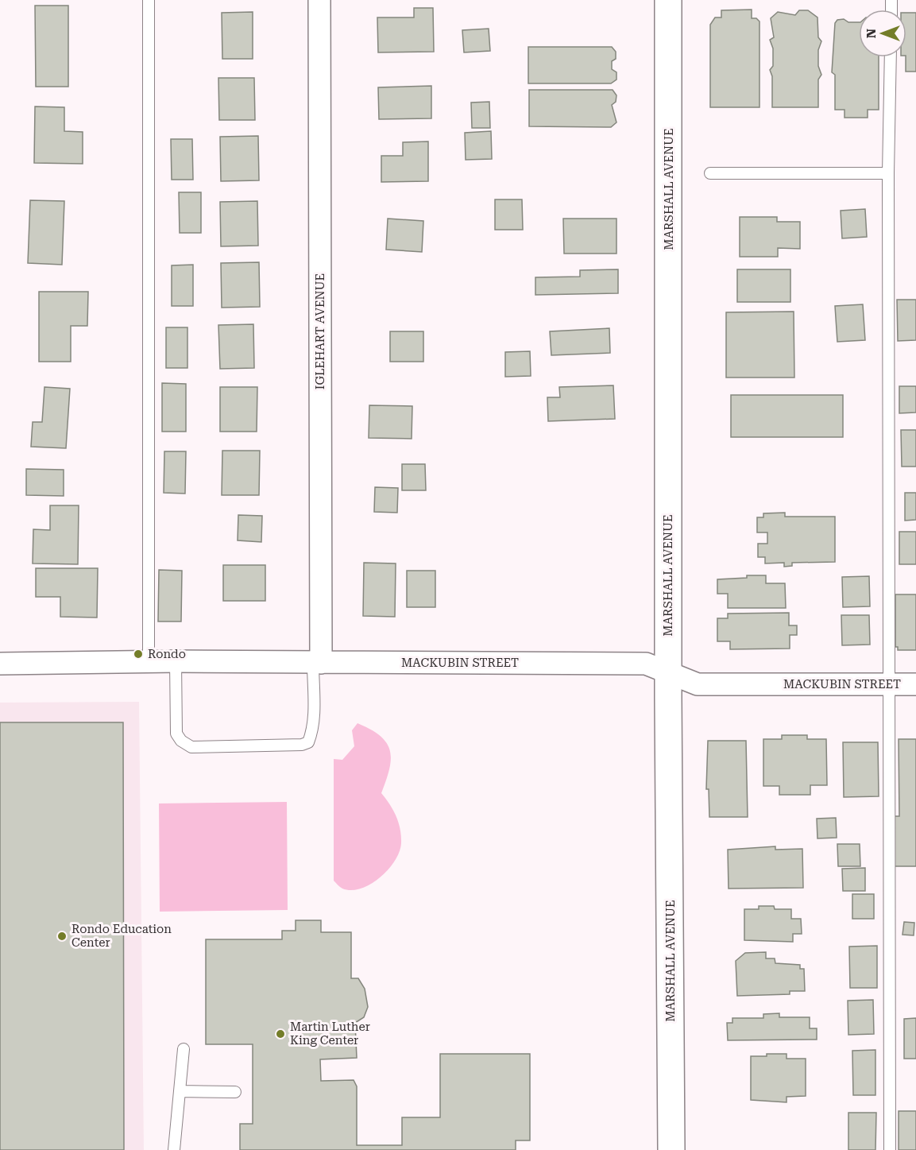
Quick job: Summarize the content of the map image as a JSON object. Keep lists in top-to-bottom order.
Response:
{
  "streets": {
    "street": ["MARSHALL AVENUE", "IGLEHART AVENUE", "MACKUBIN STREET"]
  },
  "crossings": [
    ["MARSHALL AVENUE", "MACKUBIN STREET"],
    ["IGLEHART AVENUE", "MACKUBIN STREET"]
  ],
  "places": ["Rondo", "Rondo Education Center", "Martin Luther King Center"],
  "north": "left"
}
